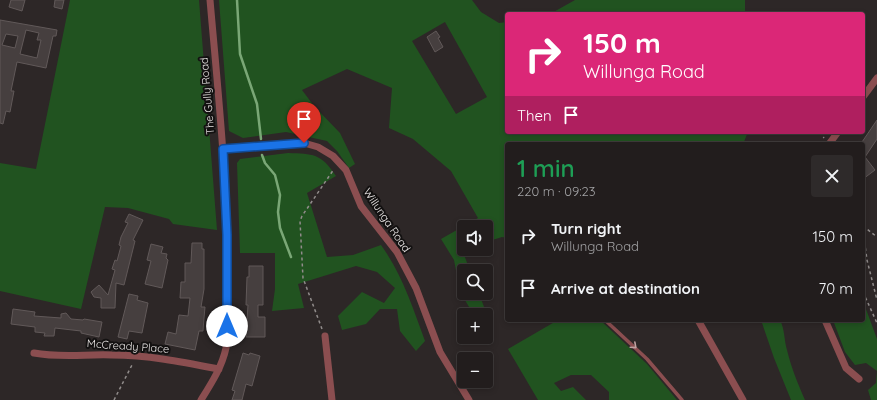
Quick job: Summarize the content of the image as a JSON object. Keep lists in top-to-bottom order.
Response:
{
  "streets": {
    "street": ["The Gully Road", "Willunga Road", "McCready Place"]
  },
  "crossings": [
    ["The Gully Road", "Willunga Road"],
    ["The Gully Road", "McCready Place"]
  ],
  "page": {
    "turn": ["150 m", "Willunga Road"],
    "then": "Then",
    "heading": ["1 min", "220 m · 09:23"],
    "list": [
      {
        "name": "Turn right",
        "note": "Willunga Road",
        "value": "150 m"
      },
      {
        "name": "Arrive at destination",
        "value": "70 m"
      }
    ],
    "map_buttons": ["+", "−"]
  }
}
